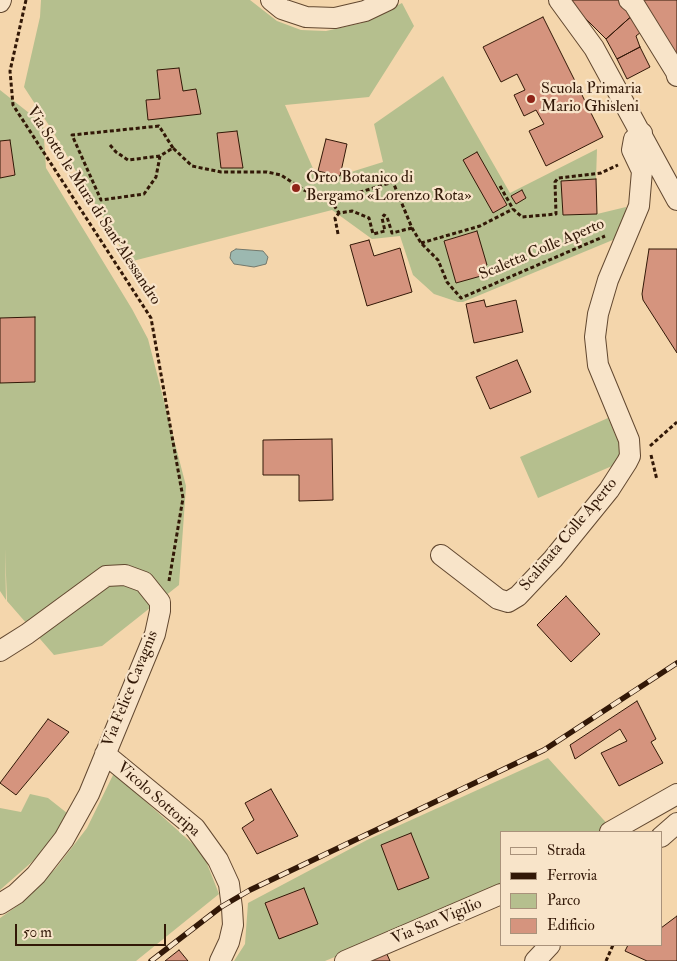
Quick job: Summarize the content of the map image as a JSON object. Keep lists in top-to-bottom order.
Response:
{
  "streets": {
    "street": [
      "Scalinata Colle Aperto",
      "Via Felice Cavagnis",
      "Vicolo Sottoripa",
      "Via San Vigilio"
    ],
    "path": ["Via Sotto le Mura di Sant'Alessandro", "Scaletta Colle Aperto"]
  },
  "crossings": [
    ["Via Sotto le Mura di Sant'Alessandro", "Via Felice Cavagnis"],
    ["Scaletta Colle Aperto", "Scalinata Colle Aperto"],
    ["Via Felice Cavagnis", "Vicolo Sottoripa"]
  ],
  "places": ["Scuola Primaria Mario Ghisleni", "Orto Botanico di Bergamo «Lorenzo Rota»"],
  "legend": [
    "Strada",
    "Ferrovia",
    "Parco",
    "Edificio"
  ],
  "scale_bar": "50 m"
}
